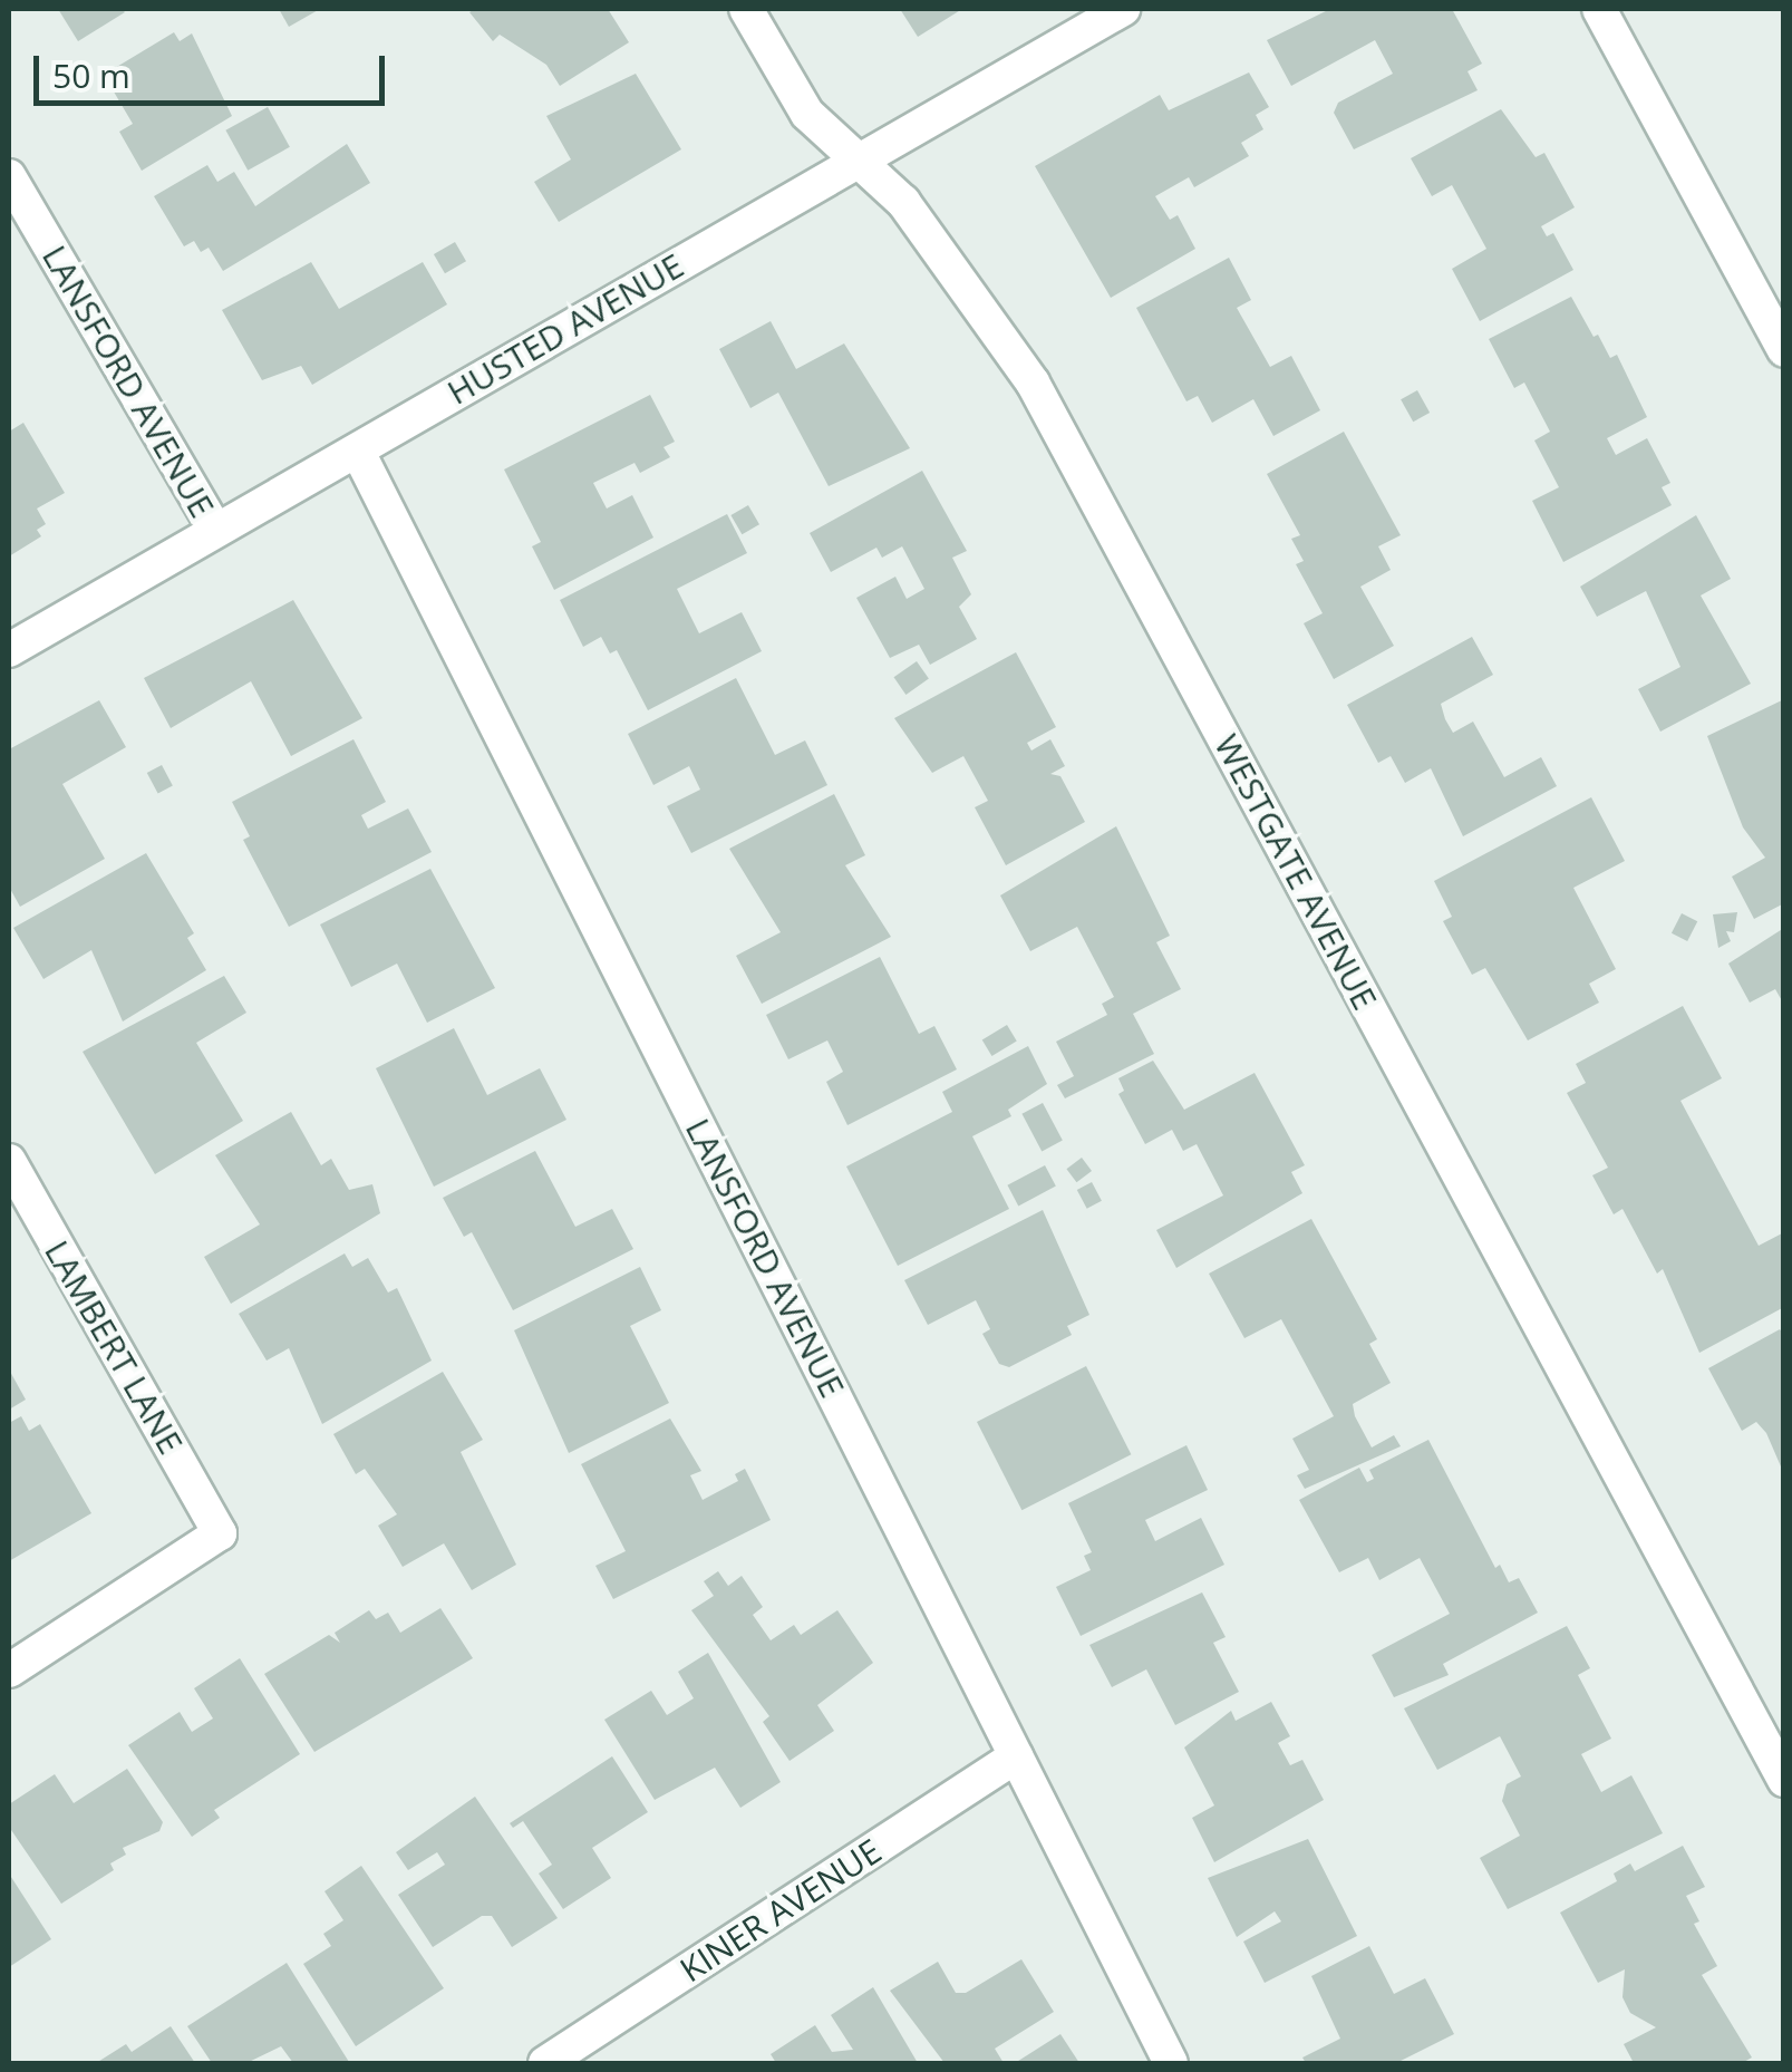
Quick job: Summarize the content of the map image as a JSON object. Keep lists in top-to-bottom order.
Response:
{
  "streets": {
    "street": [
      "HUSTED AVENUE",
      "LANSFORD AVENUE",
      "WESTGATE AVENUE",
      "LAMBERT LANE",
      "KINER AVENUE"
    ]
  },
  "crossings": [
    ["HUSTED AVENUE", "LANSFORD AVENUE"],
    ["HUSTED AVENUE", "WESTGATE AVENUE"],
    ["LANSFORD AVENUE", "KINER AVENUE"]
  ],
  "scale_bar": "50 m"
}
